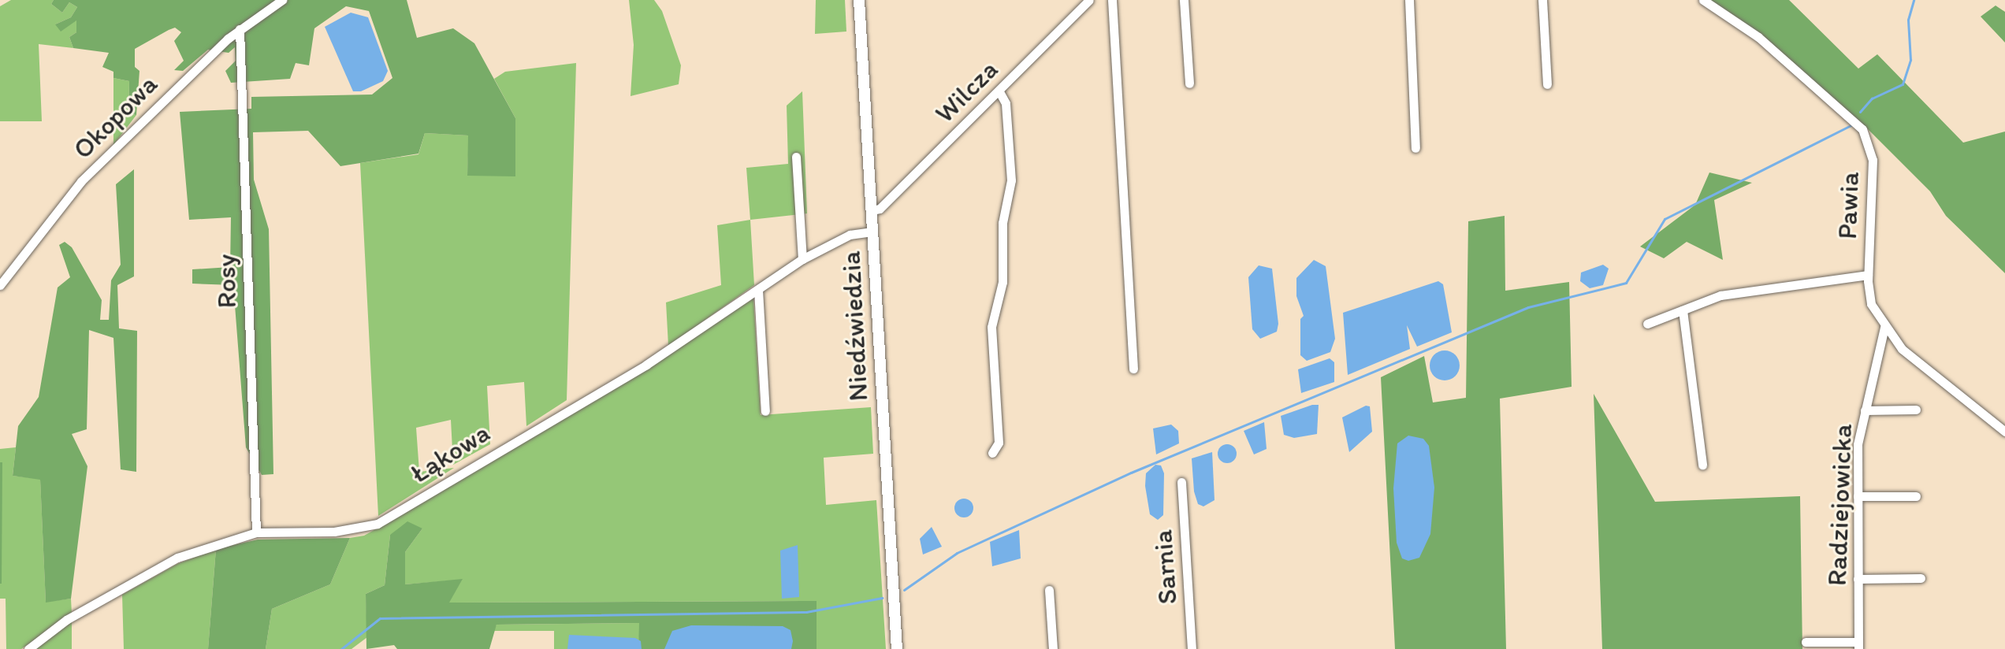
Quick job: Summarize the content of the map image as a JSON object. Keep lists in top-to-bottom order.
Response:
{
  "streets": {
    "street": [
      "Wilcza",
      "Okopowa",
      "Pawia",
      "Rosy",
      "Niedźwiedzia",
      "Łąkowa",
      "Radziejowicka",
      "Sarnia"
    ]
  },
  "crossings": [
    ["Wilcza", "Niedźwiedzia"],
    ["Okopowa", "Rosy"],
    ["Pawia", "Radziejowicka"],
    ["Rosy", "Łąkowa"],
    ["Niedźwiedzia", "Łąkowa"]
  ]
}
